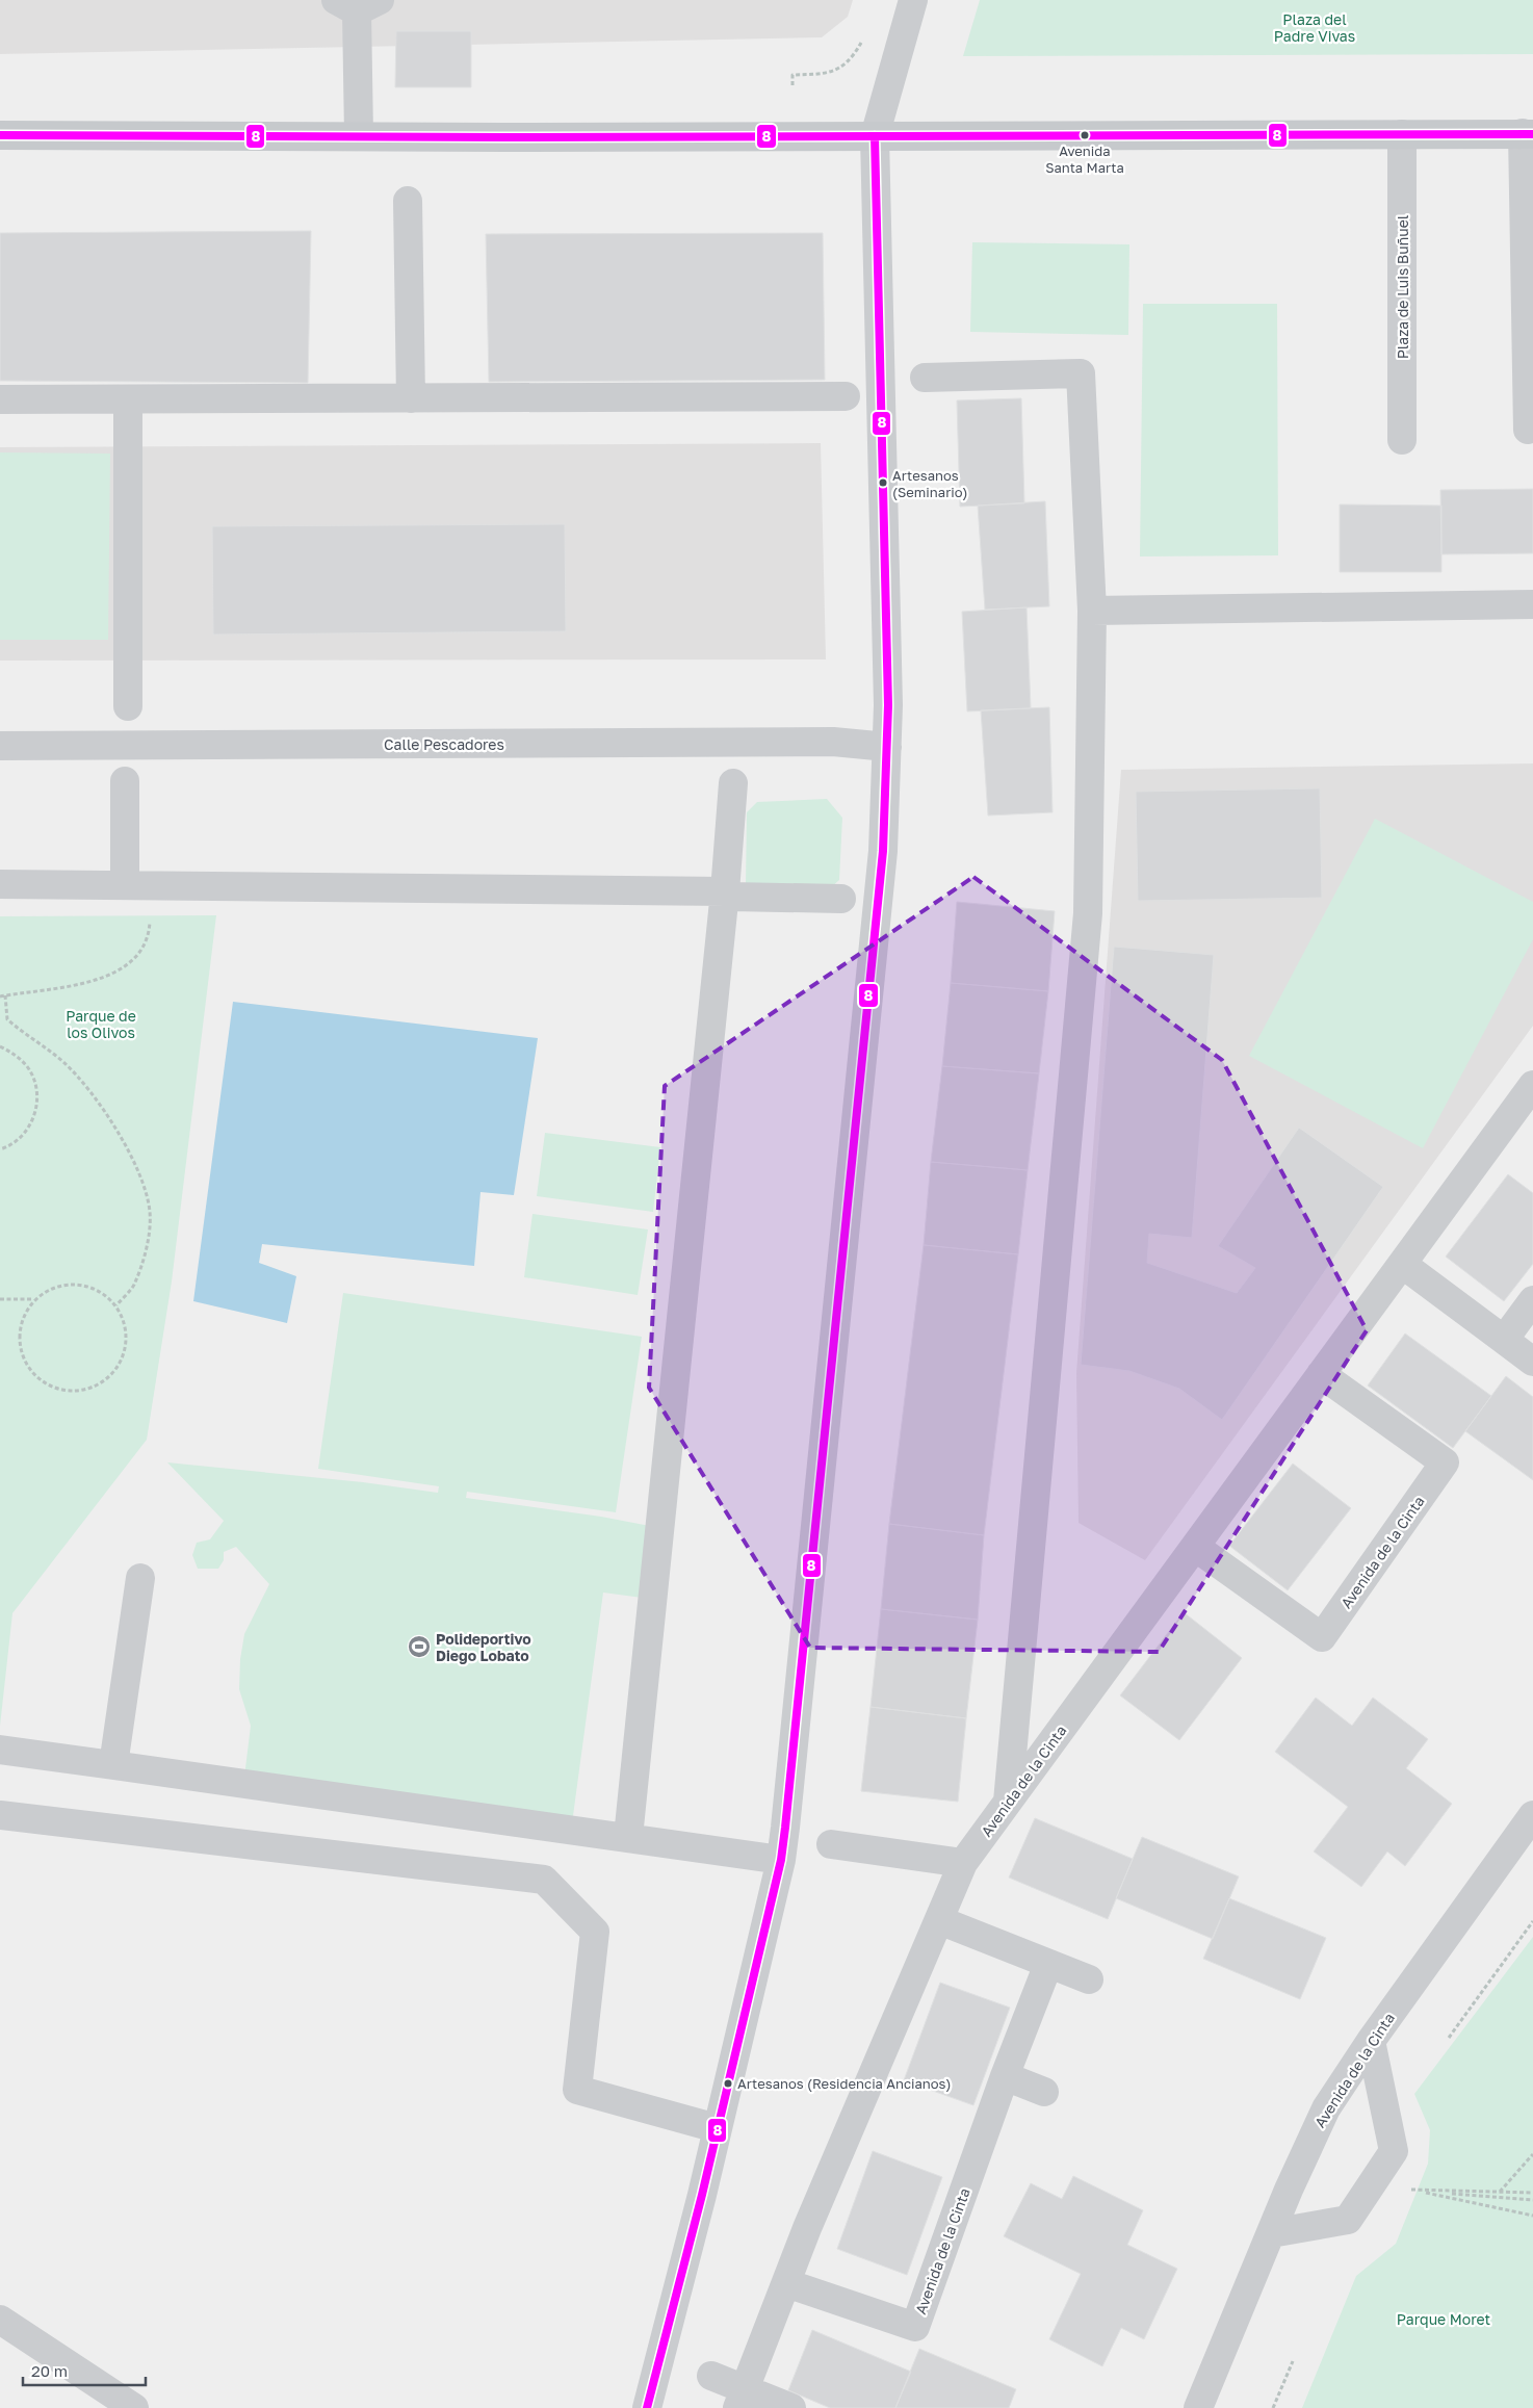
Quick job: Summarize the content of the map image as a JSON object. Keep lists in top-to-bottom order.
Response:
{
  "streets": {
    "street": ["Plaza de Luis Buñuel", "Calle Pescadores", "Avenida de la Cinta"]
  },
  "parks": ["Plaza del Padre Vivas", "Parque de los Olivos", "Parque Moret"],
  "places": {
    "other": ["Avenida Santa Marta", "Artesanos (Seminario)", "Artesanos (Residencia Ancianos)"],
    "sports": ["Polideportivo Diego Lobato"]
  },
  "lines": ["transit line 8"],
  "scale_bar": "20 m"
}
